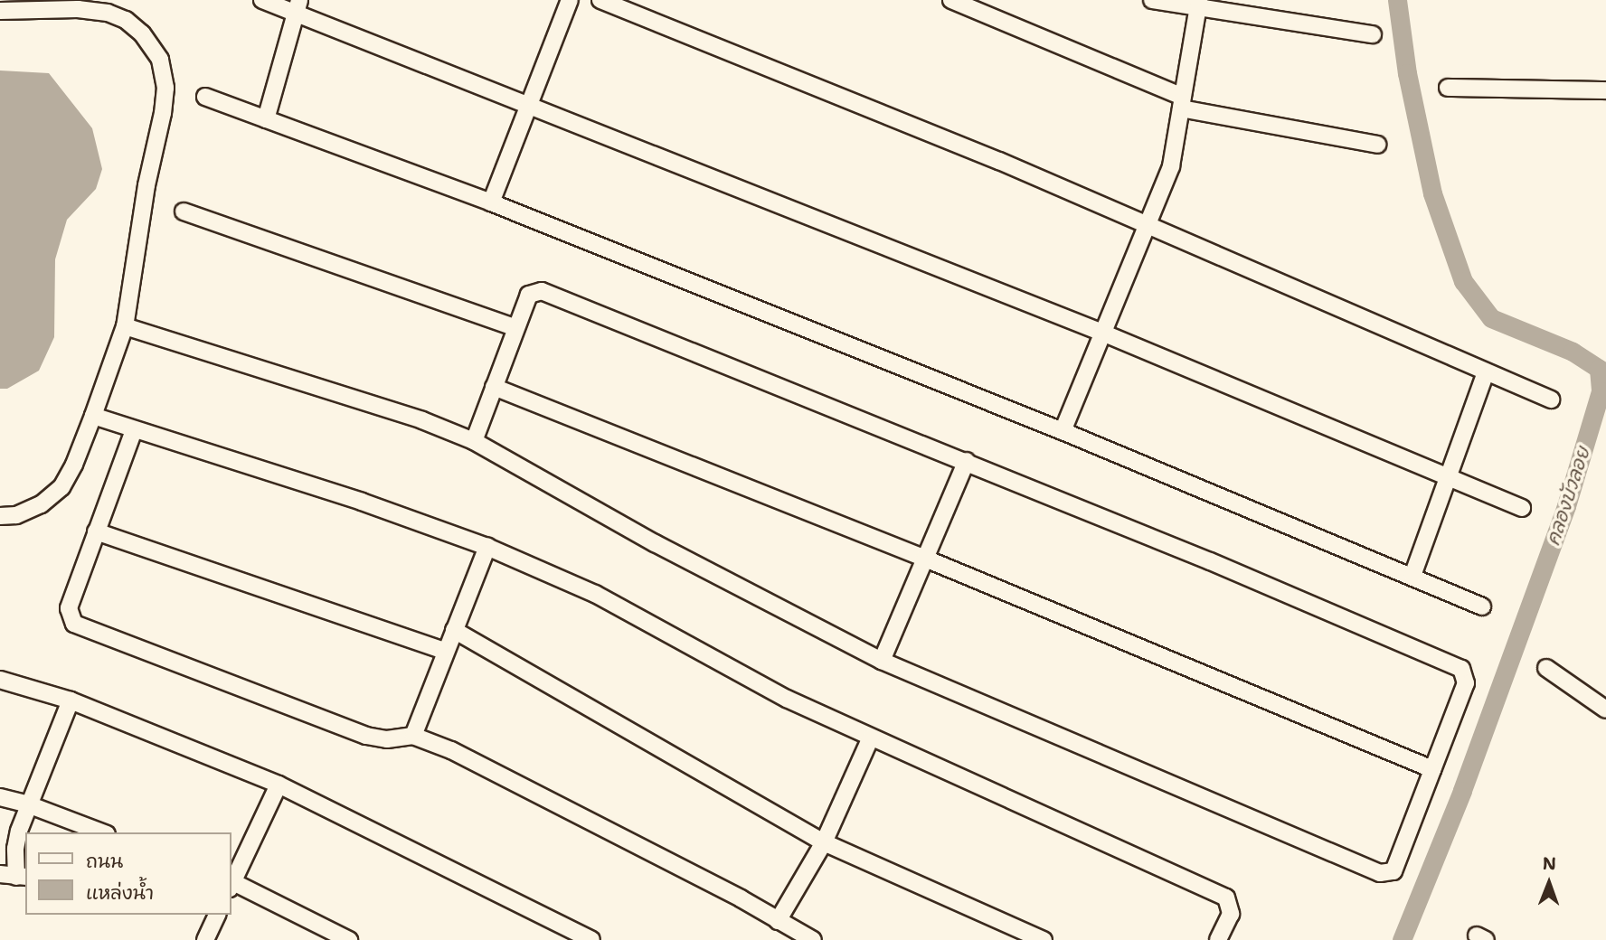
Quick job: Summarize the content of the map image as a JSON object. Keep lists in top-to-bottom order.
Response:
{
  "water": ["คลองบัวลอย"],
  "legend": ["ถนน", "แหล่งน้ำ"],
  "north": "top"
}
